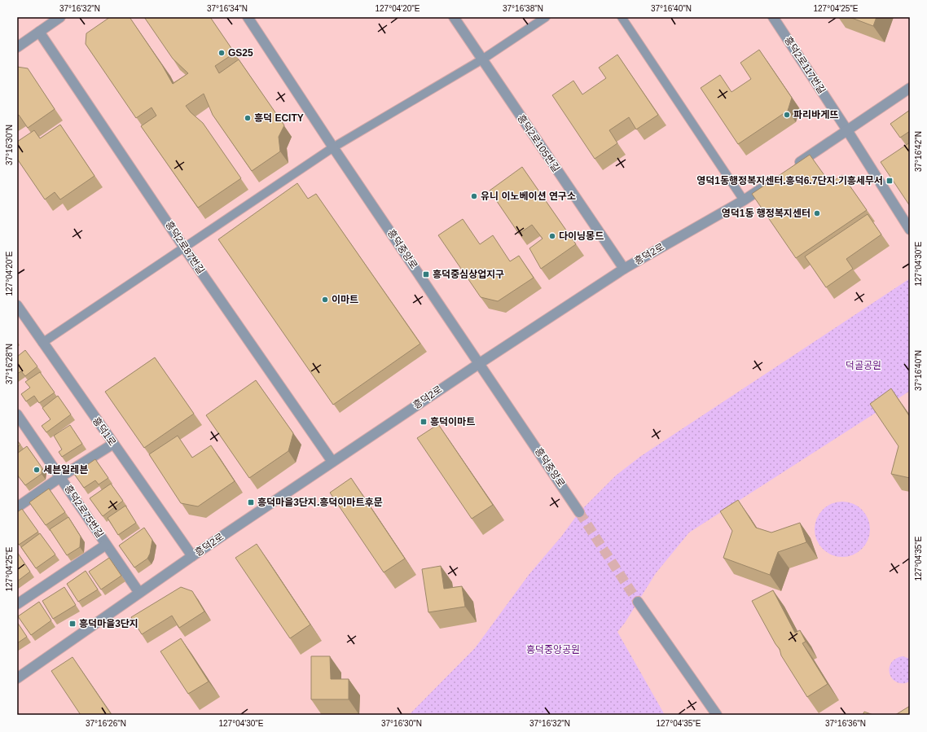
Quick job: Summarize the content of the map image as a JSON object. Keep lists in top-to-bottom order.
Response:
{
  "streets": {
    "street": [
      "흥덕2로117번길",
      "흥덕2로105번길",
      "흥덕2로87번길",
      "흥덕중앙로",
      "흥덕2로",
      "흥덕1로",
      "흥덕2로75번길"
    ]
  },
  "crossings": [
    ["흥덕2로105번길", "흥덕2로"],
    ["흥덕2로87번길", "흥덕2로"],
    ["흥덕중앙로", "흥덕2로"],
    ["흥덕2로", "흥덕1로"],
    ["흥덕2로", "흥덕2로75번길"]
  ],
  "parks": ["덕골공원", "흥덕중앙공원"],
  "places": {
    "other": [
      "GS25",
      "파리바게뜨",
      "흥덕 ECITY",
      "유니 이노베이션 연구소",
      "영덕1동 행정복지센터",
      "다이닝몽드",
      "이마트",
      "세븐일레븐"
    ],
    "transit": [
      "영덕1동행정복지센터.흥덕6.7단지.기흥세무서",
      "흥덕중심상업지구",
      "흥덕이마트",
      "흥덕마을3단지.흥덕이마트후문",
      "흥덕마을3단지"
    ]
  },
  "coordinates": [
    "37°16'32\"N",
    "37°16'34\"N",
    "127°04'20\"E",
    "37°16'38\"N",
    "37°16'40\"N",
    "127°04'25\"E",
    "37°16'30\"N",
    "37°16'42\"N",
    "127°04'30\"E",
    "37°16'28\"N",
    "127°04'35\"E",
    "37°16'26\"N",
    "37°16'36\"N"
  ]
}
